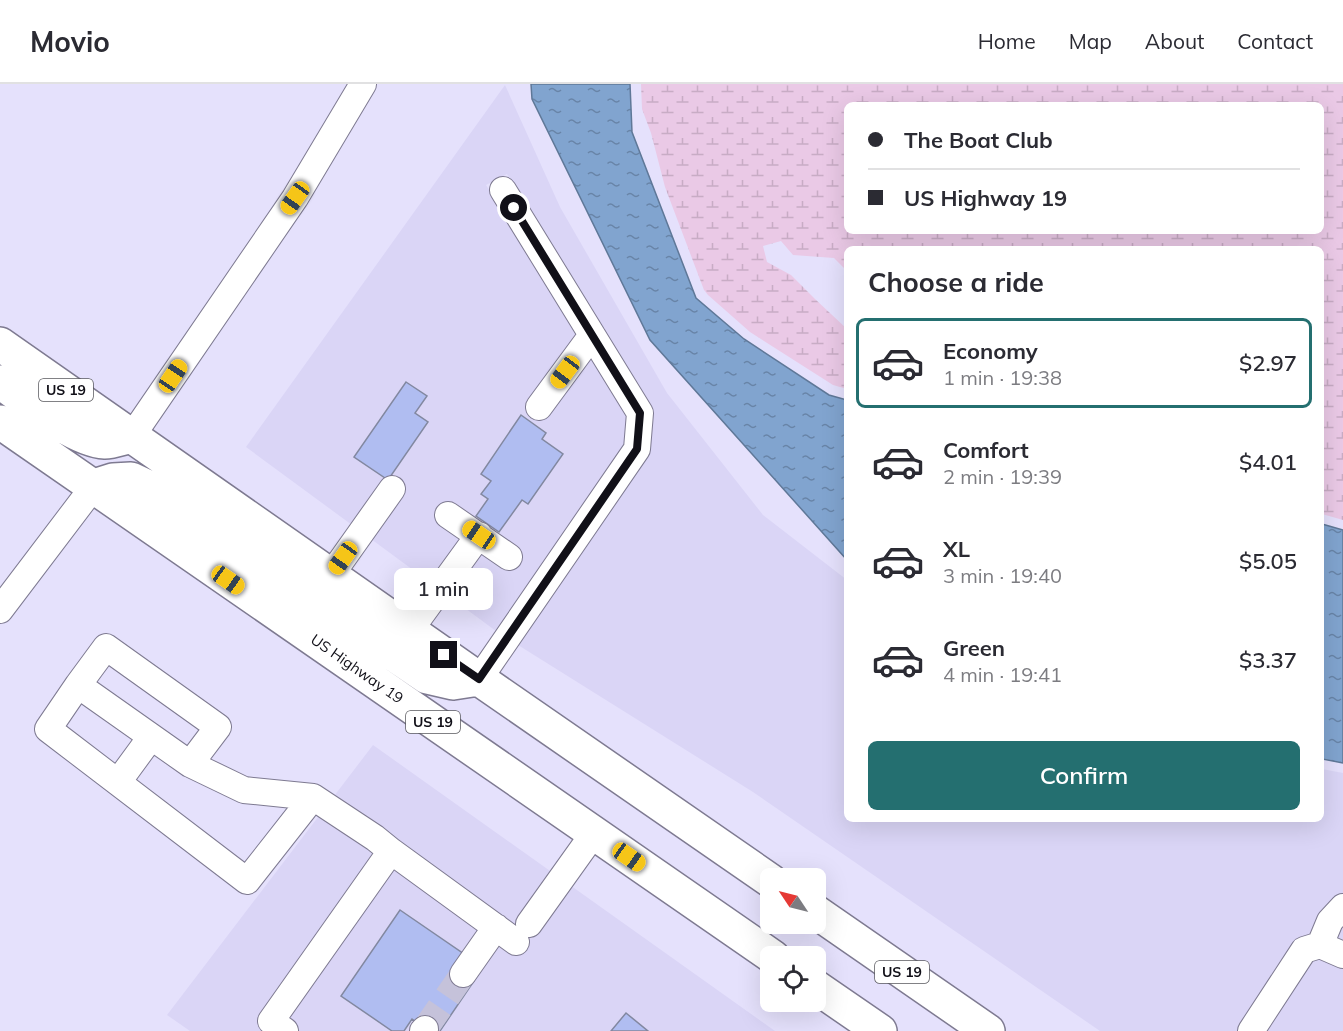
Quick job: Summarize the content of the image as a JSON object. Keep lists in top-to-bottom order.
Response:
{
  "streets": {
    "highway": ["US 19", "US Highway 19"]
  },
  "north": "top left",
  "page": {
    "header": "Movio",
    "nav": [
      "Home",
      "Map",
      "About",
      "Contact"
    ],
    "banner": ["The Boat Club", "US Highway 19"],
    "heading": "Choose a ride",
    "list": [
      {
        "name": "Economy",
        "note": "1 min · 19:38",
        "value": "$2.97"
      },
      {
        "name": "Comfort",
        "note": "2 min · 19:39",
        "value": "$4.01"
      },
      {
        "name": "XL",
        "note": "3 min · 19:40",
        "value": "$5.05"
      },
      {
        "name": "Green",
        "note": "4 min · 19:41",
        "value": "$3.37"
      }
    ],
    "bubble": "1 min",
    "buttons": "Confirm"
  }
}
